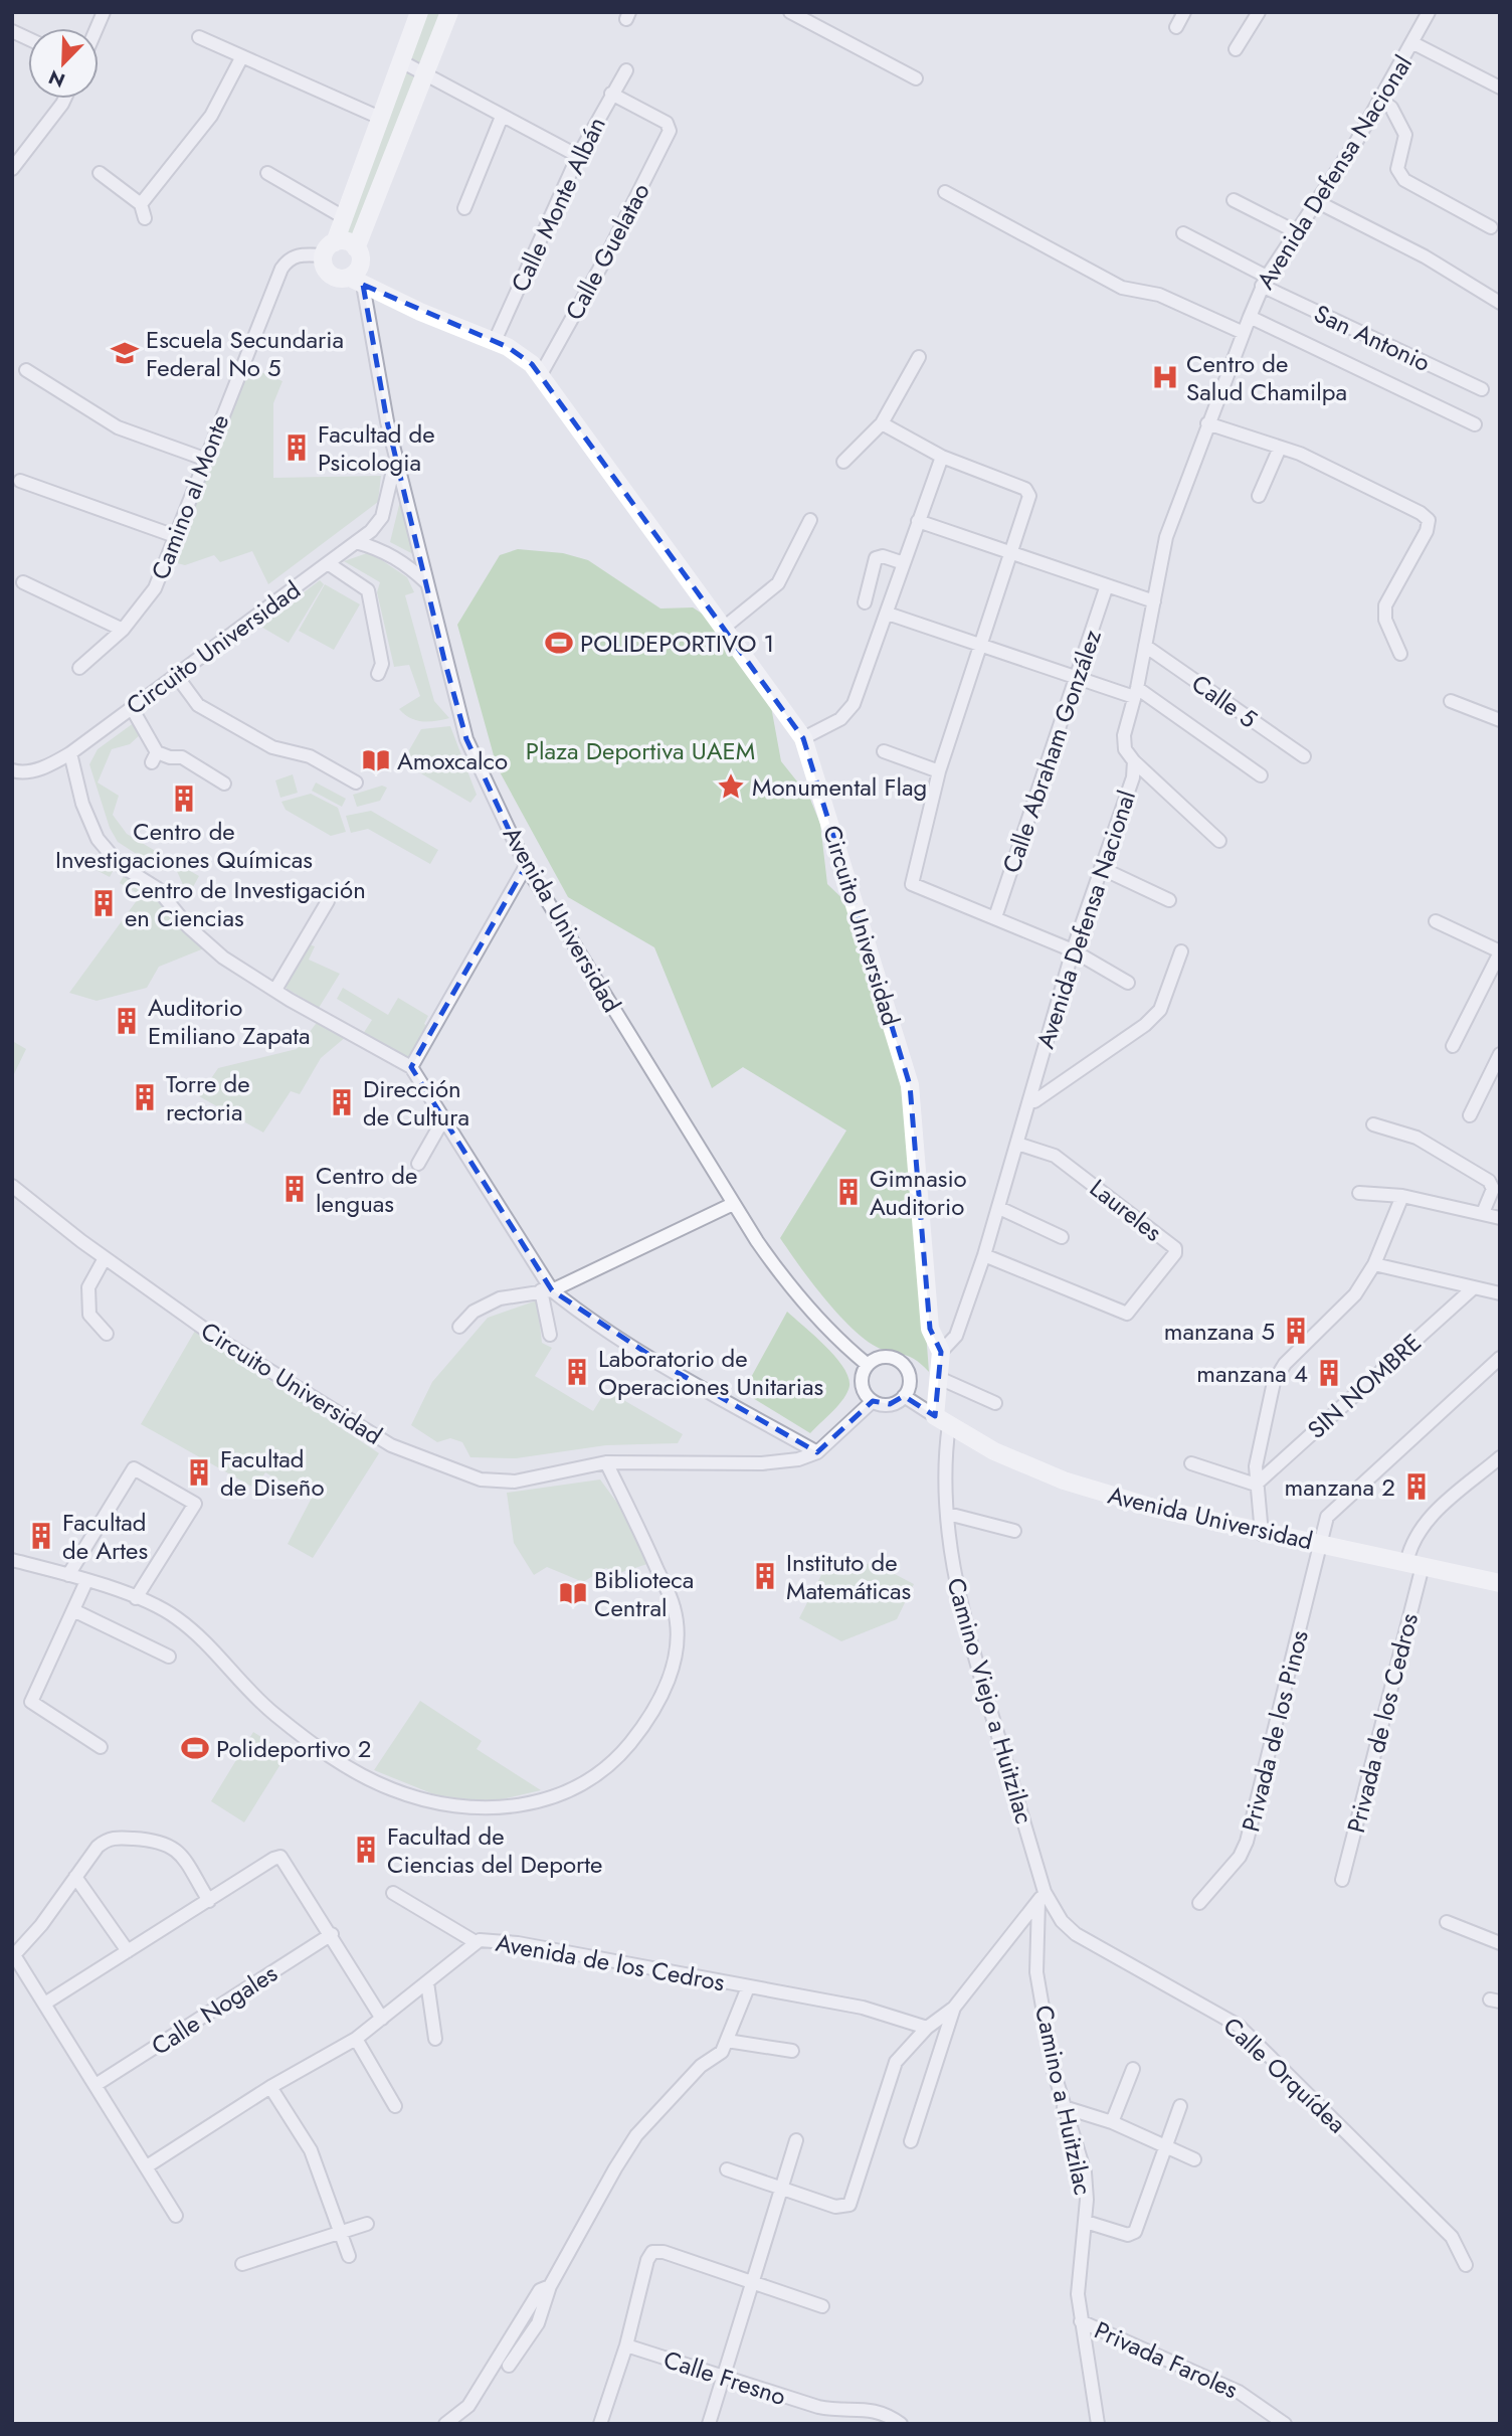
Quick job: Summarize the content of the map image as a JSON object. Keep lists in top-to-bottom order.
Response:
{
  "streets": {
    "street": [
      "Avenida Defensa Nacional",
      "Calle Monte Albán",
      "Calle Guelatao",
      "San Antonio",
      "Camino al Monte",
      "Circuito Universidad",
      "Calle 5",
      "Calle Abraham González",
      "Avenida Universidad",
      "Laureles",
      "SIN NOMBRE",
      "Camino Viejo a Huitzilac",
      "Privada de los Cedros",
      "Privada de los Pinos",
      "Avenida de los Cedros",
      "Calle Nogales",
      "Calle Orquídea",
      "Camino a Huitzilac",
      "Privada Faroles",
      "Calle Fresno"
    ]
  },
  "crossings": [
    ["Avenida Defensa Nacional", "San Antonio"],
    ["Avenida Defensa Nacional", "Circuito Universidad"],
    ["Avenida Defensa Nacional", "Calle 5"],
    ["Avenida Defensa Nacional", "Avenida Universidad"],
    ["Avenida Defensa Nacional", "Laureles"],
    ["Avenida Defensa Nacional", "Camino Viejo a Huitzilac"],
    ["Calle Monte Albán", "Calle Guelatao"],
    ["Calle Monte Albán", "Circuito Universidad"],
    ["Calle Guelatao", "Circuito Universidad"],
    ["Camino al Monte", "Circuito Universidad"],
    ["Camino al Monte", "Avenida Universidad"],
    ["Circuito Universidad", "Avenida Universidad"],
    ["Avenida Universidad", "Camino Viejo a Huitzilac"],
    ["Avenida Universidad", "Privada de los Cedros"],
    ["Avenida Universidad", "Privada de los Pinos"],
    ["Camino Viejo a Huitzilac", "Calle Orquídea"],
    ["Camino Viejo a Huitzilac", "Camino a Huitzilac"],
    ["Calle Orquídea", "Camino a Huitzilac"],
    ["Camino a Huitzilac", "Privada Faroles"]
  ],
  "parks": ["Plaza Deportiva UAEM"],
  "places": {
    "school or university": ["Escuela Secundaria Federal No 5"],
    "hospital": ["Centro de Salud Chamilpa"],
    "building": [
      "Facultad de Psicologia",
      "Centro de Investigaciones Químicas",
      "Centro de Investigación en Ciencias",
      "Auditorio Emiliano Zapata",
      "Torre de rectoria",
      "Dirección de Cultura",
      "Centro de lenguas",
      "Gimnasio Auditorio",
      "manzana 5",
      "Laboratorio de Operaciones Unitarias",
      "manzana 4",
      "Facultad de Diseño",
      "manzana 2",
      "Facultad de Artes",
      "Instituto de Matemáticas",
      "Facultad de Ciencias del Deporte"
    ],
    "sports": ["POLIDEPORTIVO 1", "Polideportivo 2"],
    "library": ["Amoxcalco", "Biblioteca Central"],
    "place": ["Monumental Flag"]
  },
  "north": "bottom left"
}
